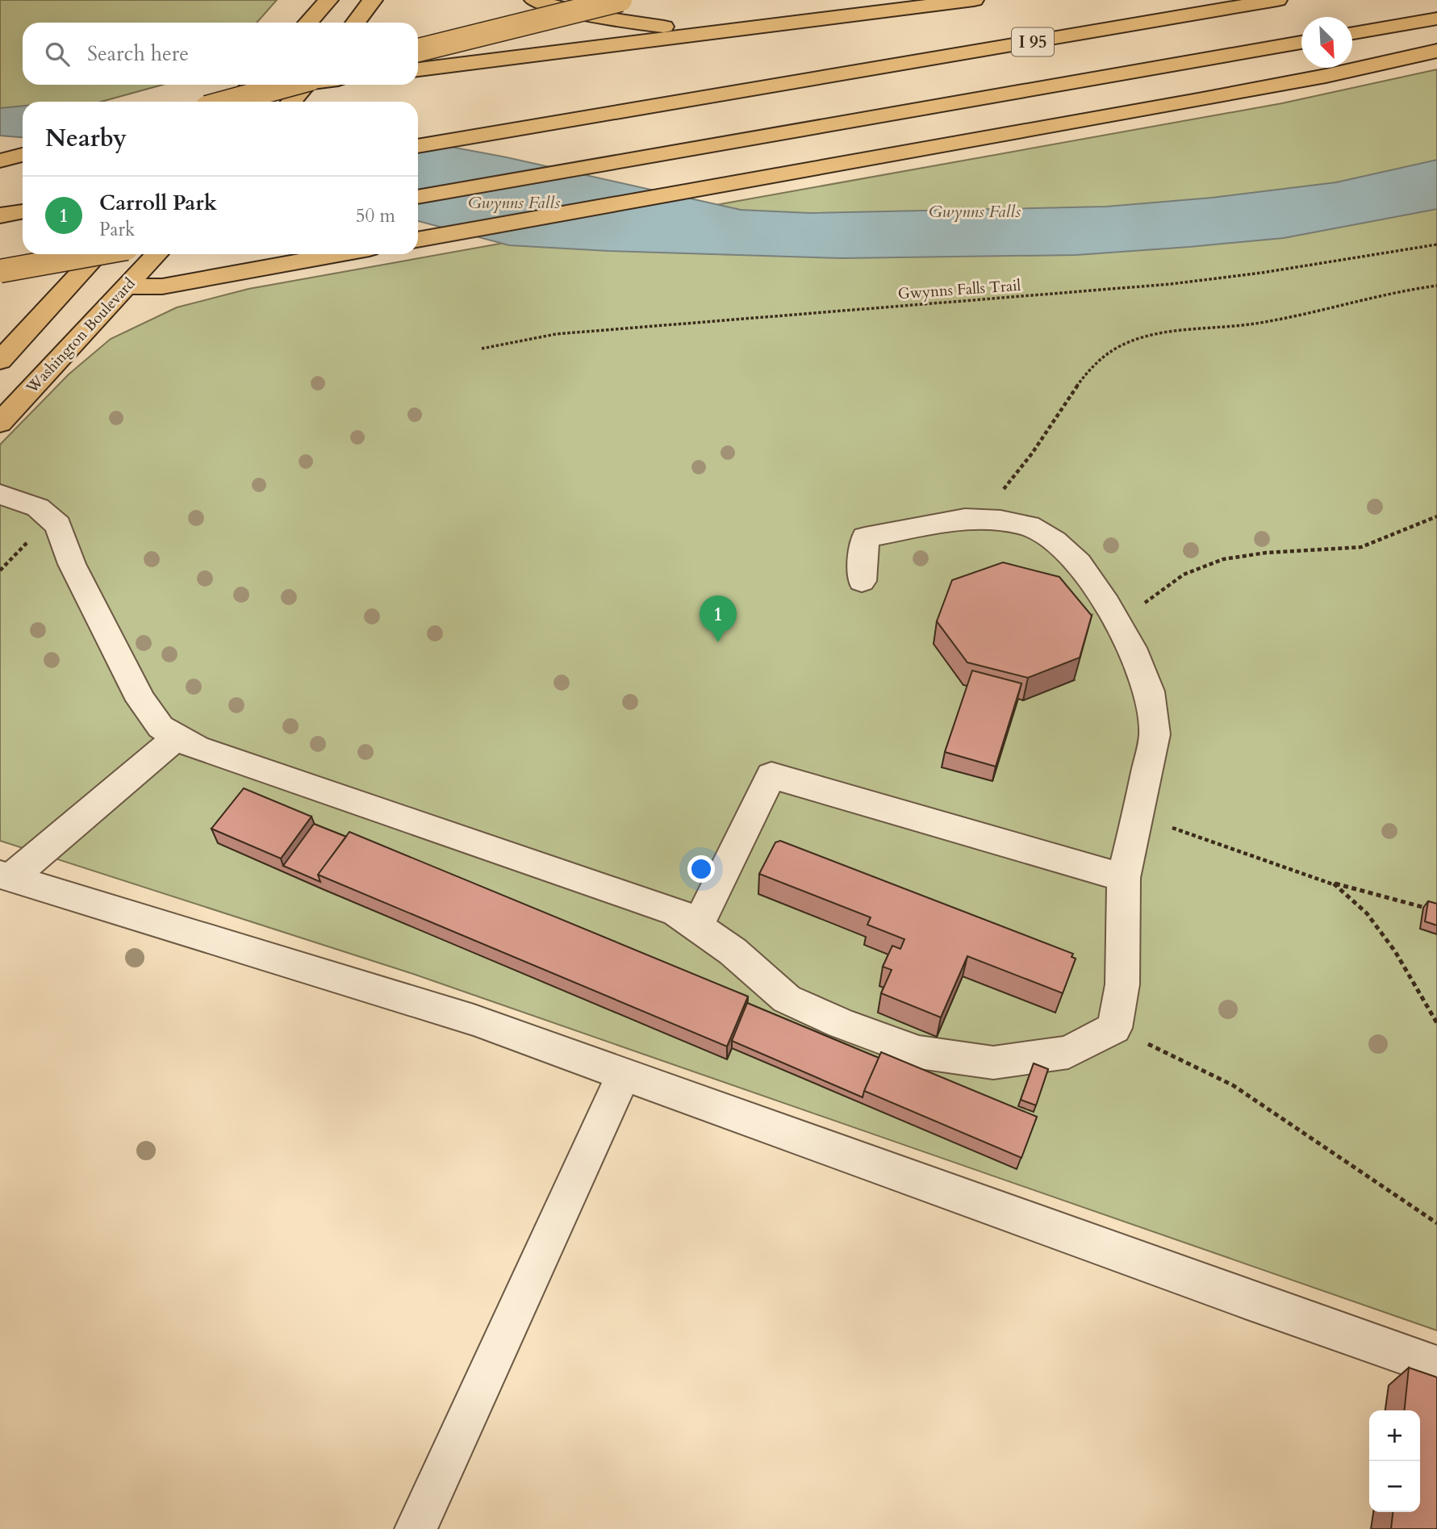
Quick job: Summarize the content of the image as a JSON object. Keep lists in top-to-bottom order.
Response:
{
  "streets": {
    "main road": ["I 95", "Washington Boulevard"],
    "path": ["Gwynns Falls Trail"]
  },
  "water": ["Gwynns Falls"],
  "north": "bottom right",
  "page": {
    "search": "Search here",
    "heading": "Nearby",
    "list": [
      {
        "mark": "1",
        "name": "Carroll Park",
        "note": "Park",
        "value": "50 m"
      }
    ],
    "pins": "1",
    "map_buttons": ["+", "−"]
  }
}
